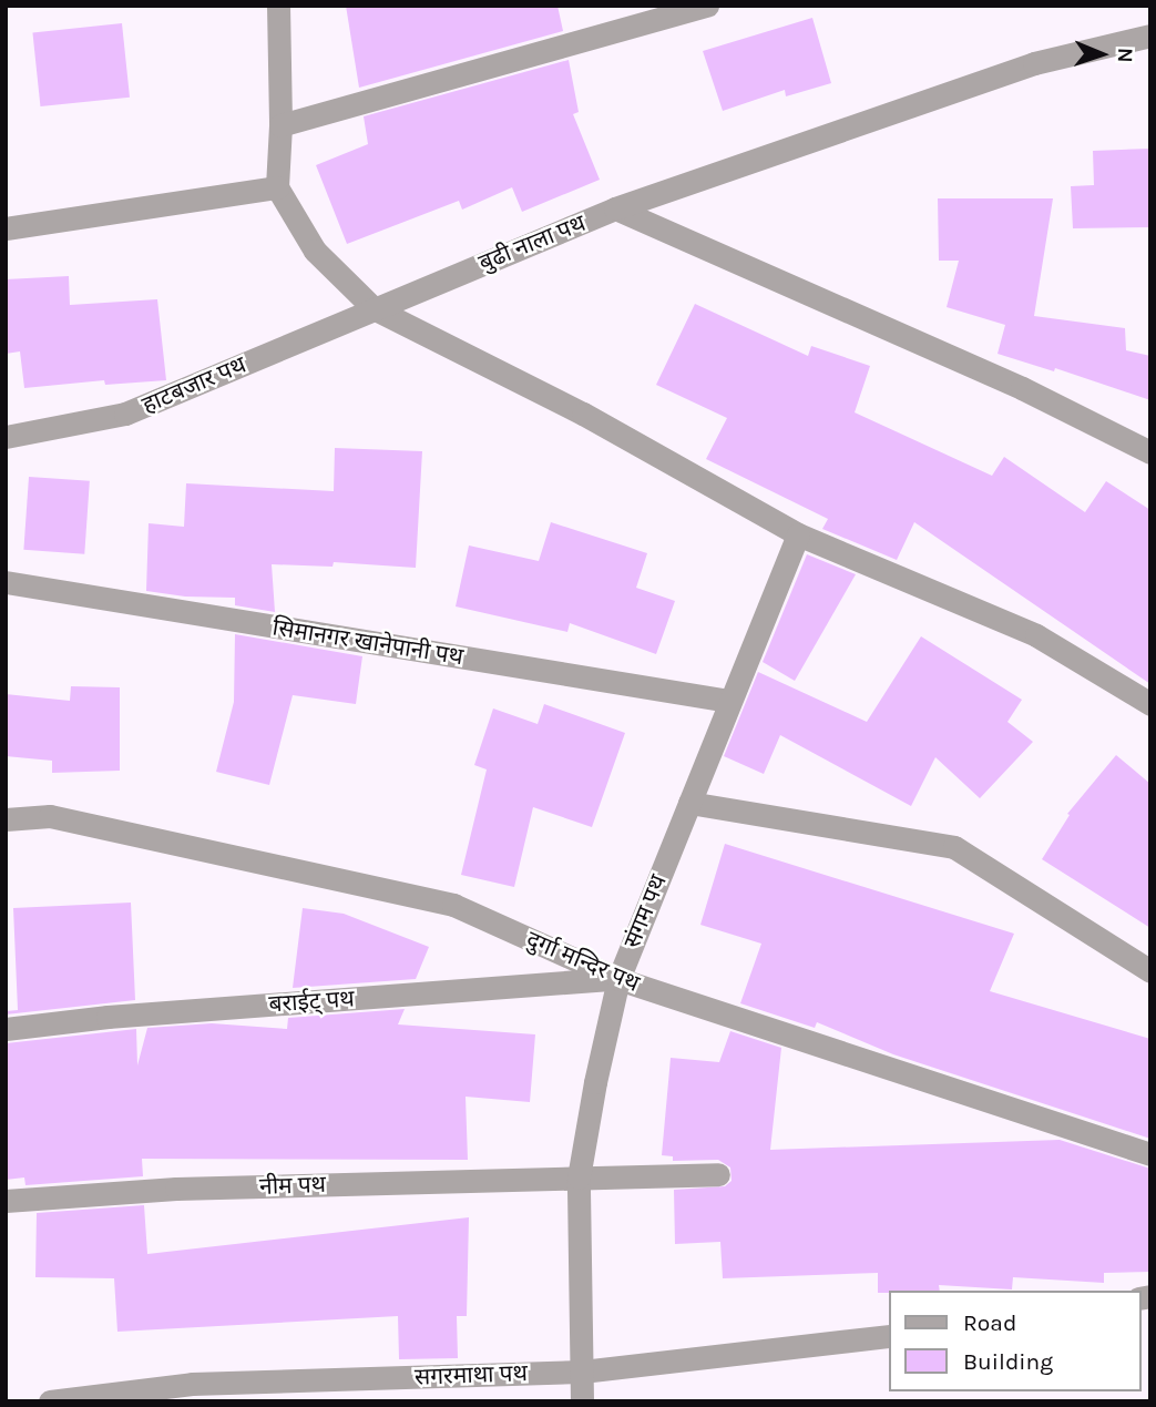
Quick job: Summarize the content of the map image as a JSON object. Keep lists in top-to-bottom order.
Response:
{
  "streets": {
    "street": [
      "बुढी नाला पथ",
      "हाटबजार पथ",
      "सिमानगर खानेपानी पथ",
      "संगम पथ",
      "दुर्गा मन्दिर पथ",
      "बराईट् पथ",
      "नीम पथ",
      "सगरमाथा पथ"
    ]
  },
  "crossings": [
    ["बुढी नाला पथ", "हाटबजार पथ"],
    ["सिमानगर खानेपानी पथ", "संगम पथ"],
    ["संगम पथ", "दुर्गा मन्दिर पथ"],
    ["संगम पथ", "बराईट् पथ"],
    ["संगम पथ", "नीम पथ"],
    ["संगम पथ", "सगरमाथा पथ"],
    ["दुर्गा मन्दिर पथ", "बराईट् पथ"]
  ],
  "legend": ["Road", "Building"],
  "north": "right"
}
